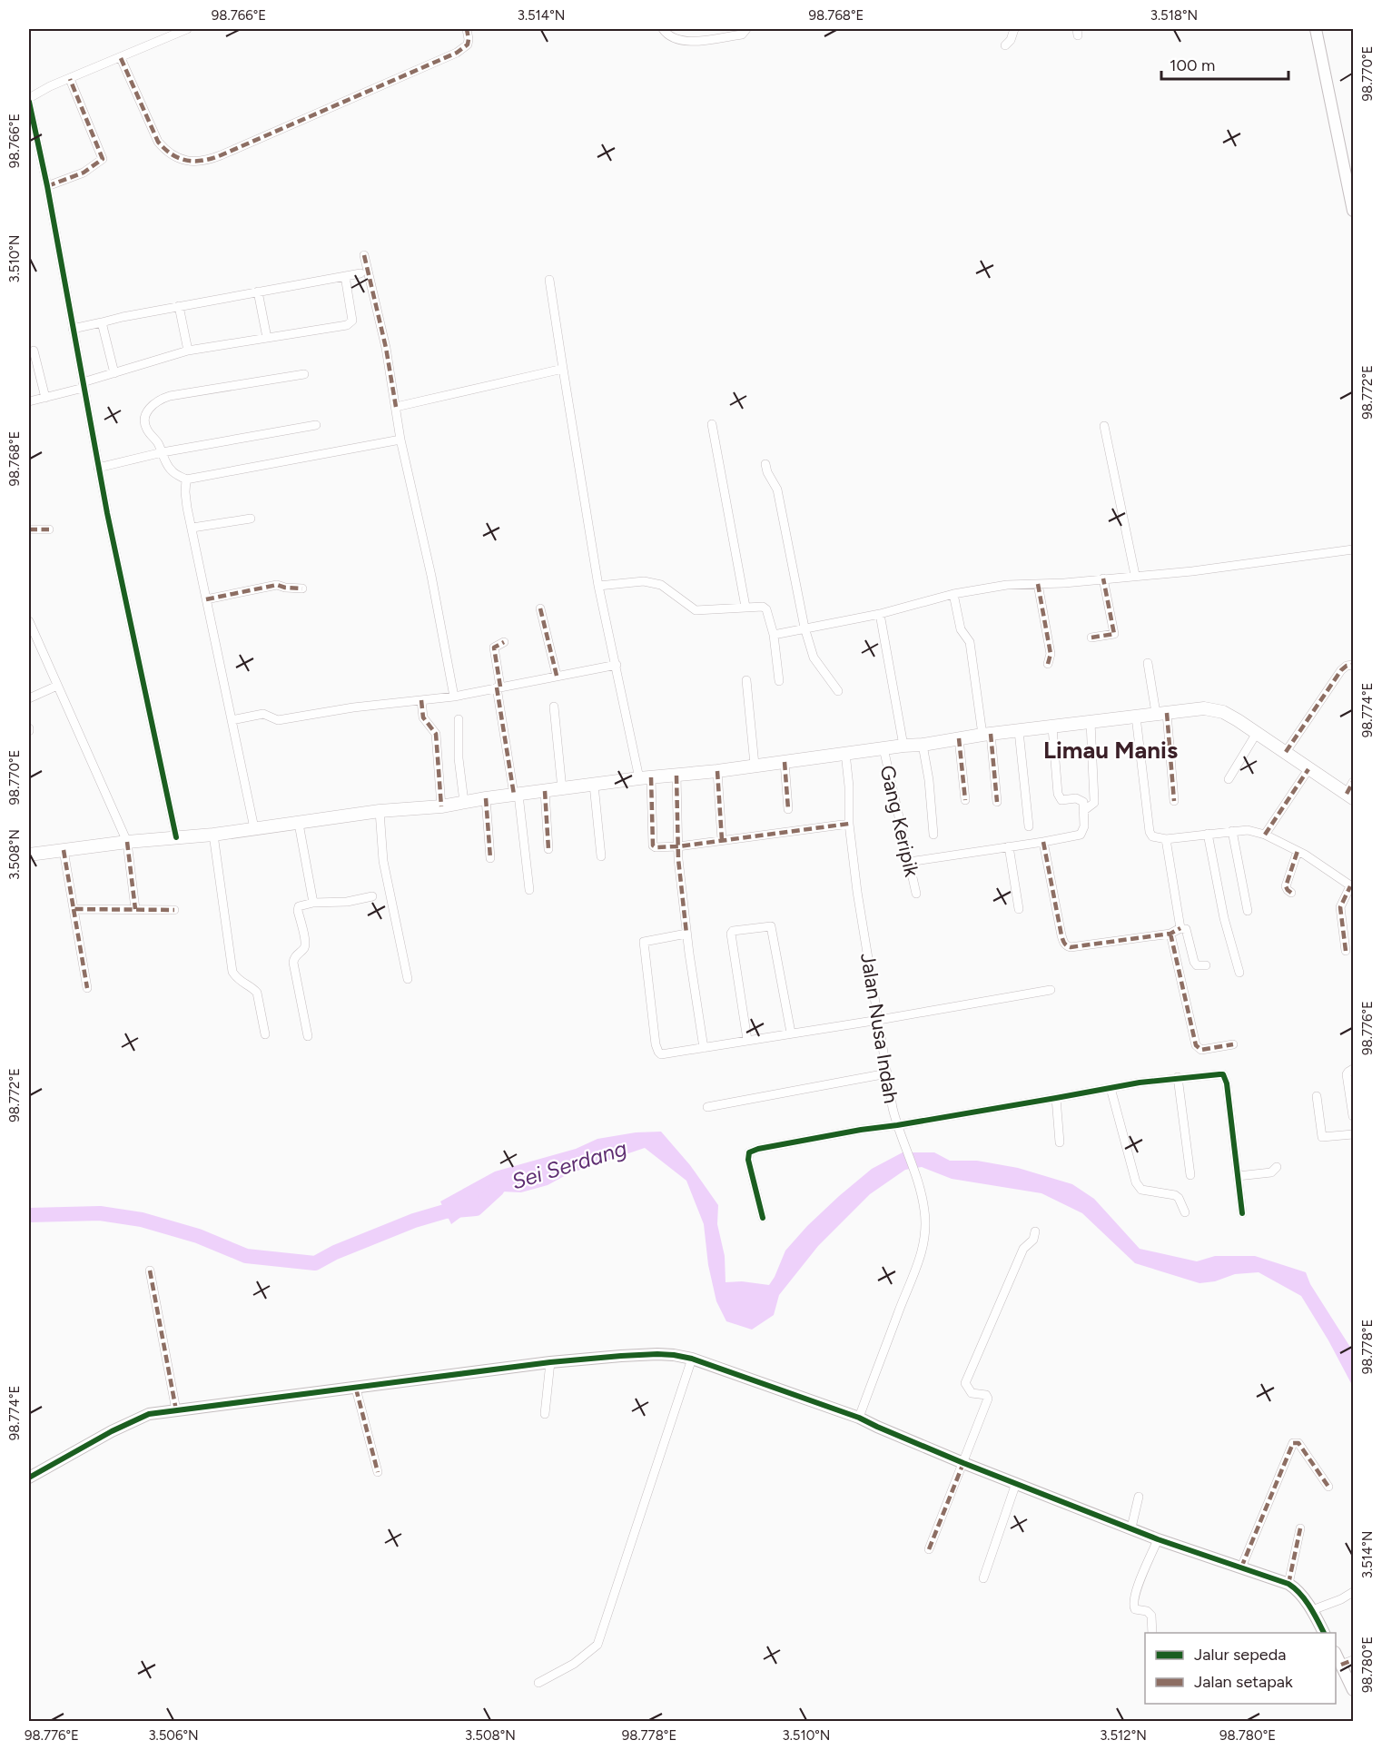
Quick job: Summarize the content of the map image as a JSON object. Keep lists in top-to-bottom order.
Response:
{
  "streets": {
    "street": ["Gang Keripik", "Jalan Nusa Indah"]
  },
  "districts": ["Limau Manis"],
  "water": ["Sei Serdang"],
  "legend": ["Jalur sepeda", "Jalan setapak"],
  "scale_bar": "100 m",
  "coordinates": [
    "98.766°E",
    "3.514°N",
    "98.768°E",
    "3.518°N",
    "98.770°E",
    "3.510°N",
    "98.772°E",
    "98.774°E",
    "3.508°N",
    "98.776°E",
    "98.778°E",
    "98.780°E",
    "3.506°N",
    "3.512°N"
  ]
}
